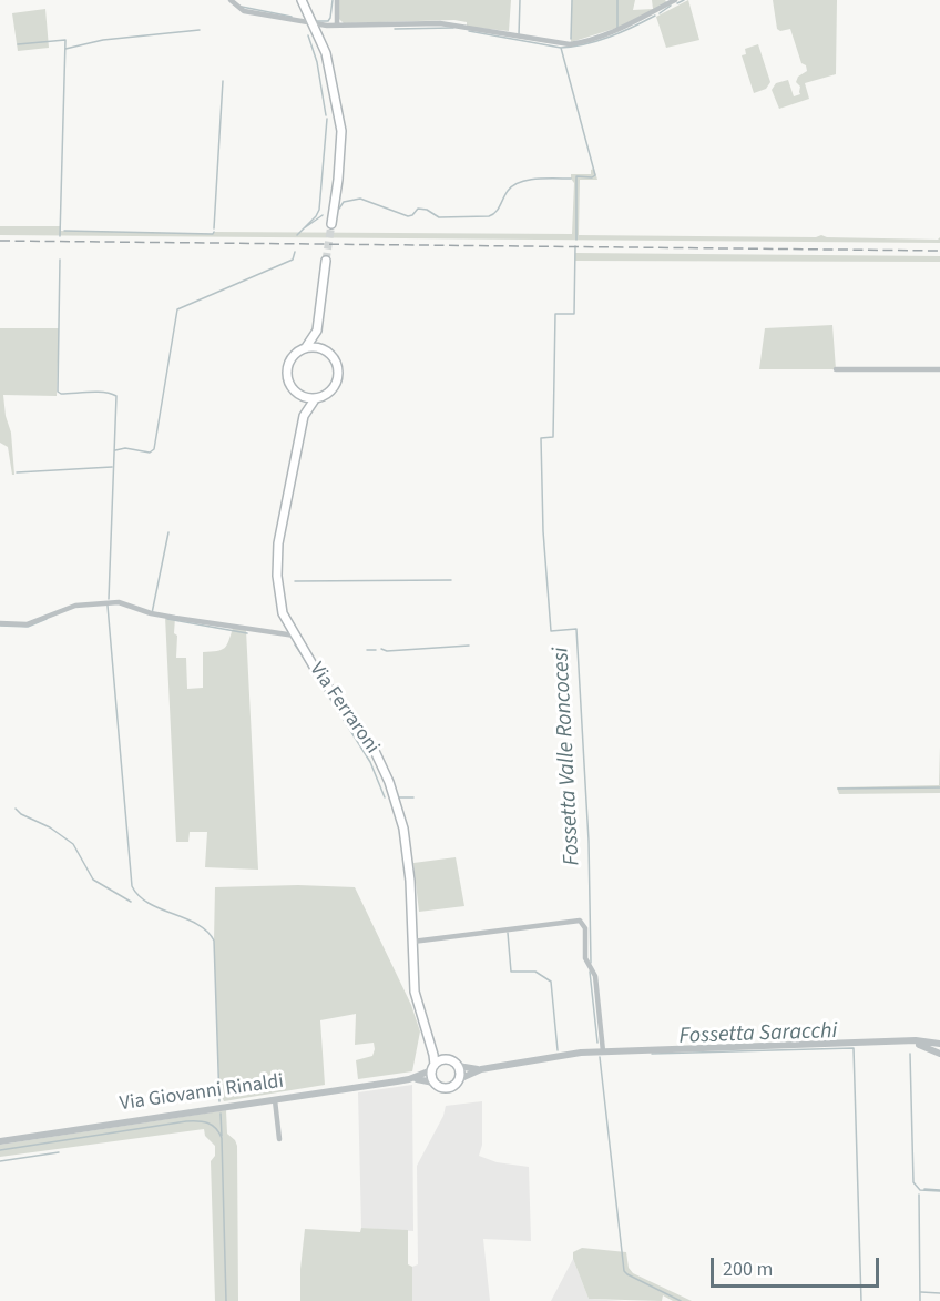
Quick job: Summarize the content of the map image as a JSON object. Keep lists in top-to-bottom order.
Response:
{
  "streets": {
    "main road": ["Via Ferraroni"],
    "street": ["Via Giovanni Rinaldi"]
  },
  "crossings": [
    ["Via Ferraroni", "Via Giovanni Rinaldi"]
  ],
  "water": ["Fossetta Valle Roncocesi", "Fossetta Saracchi"],
  "scale_bar": "200 m"
}
